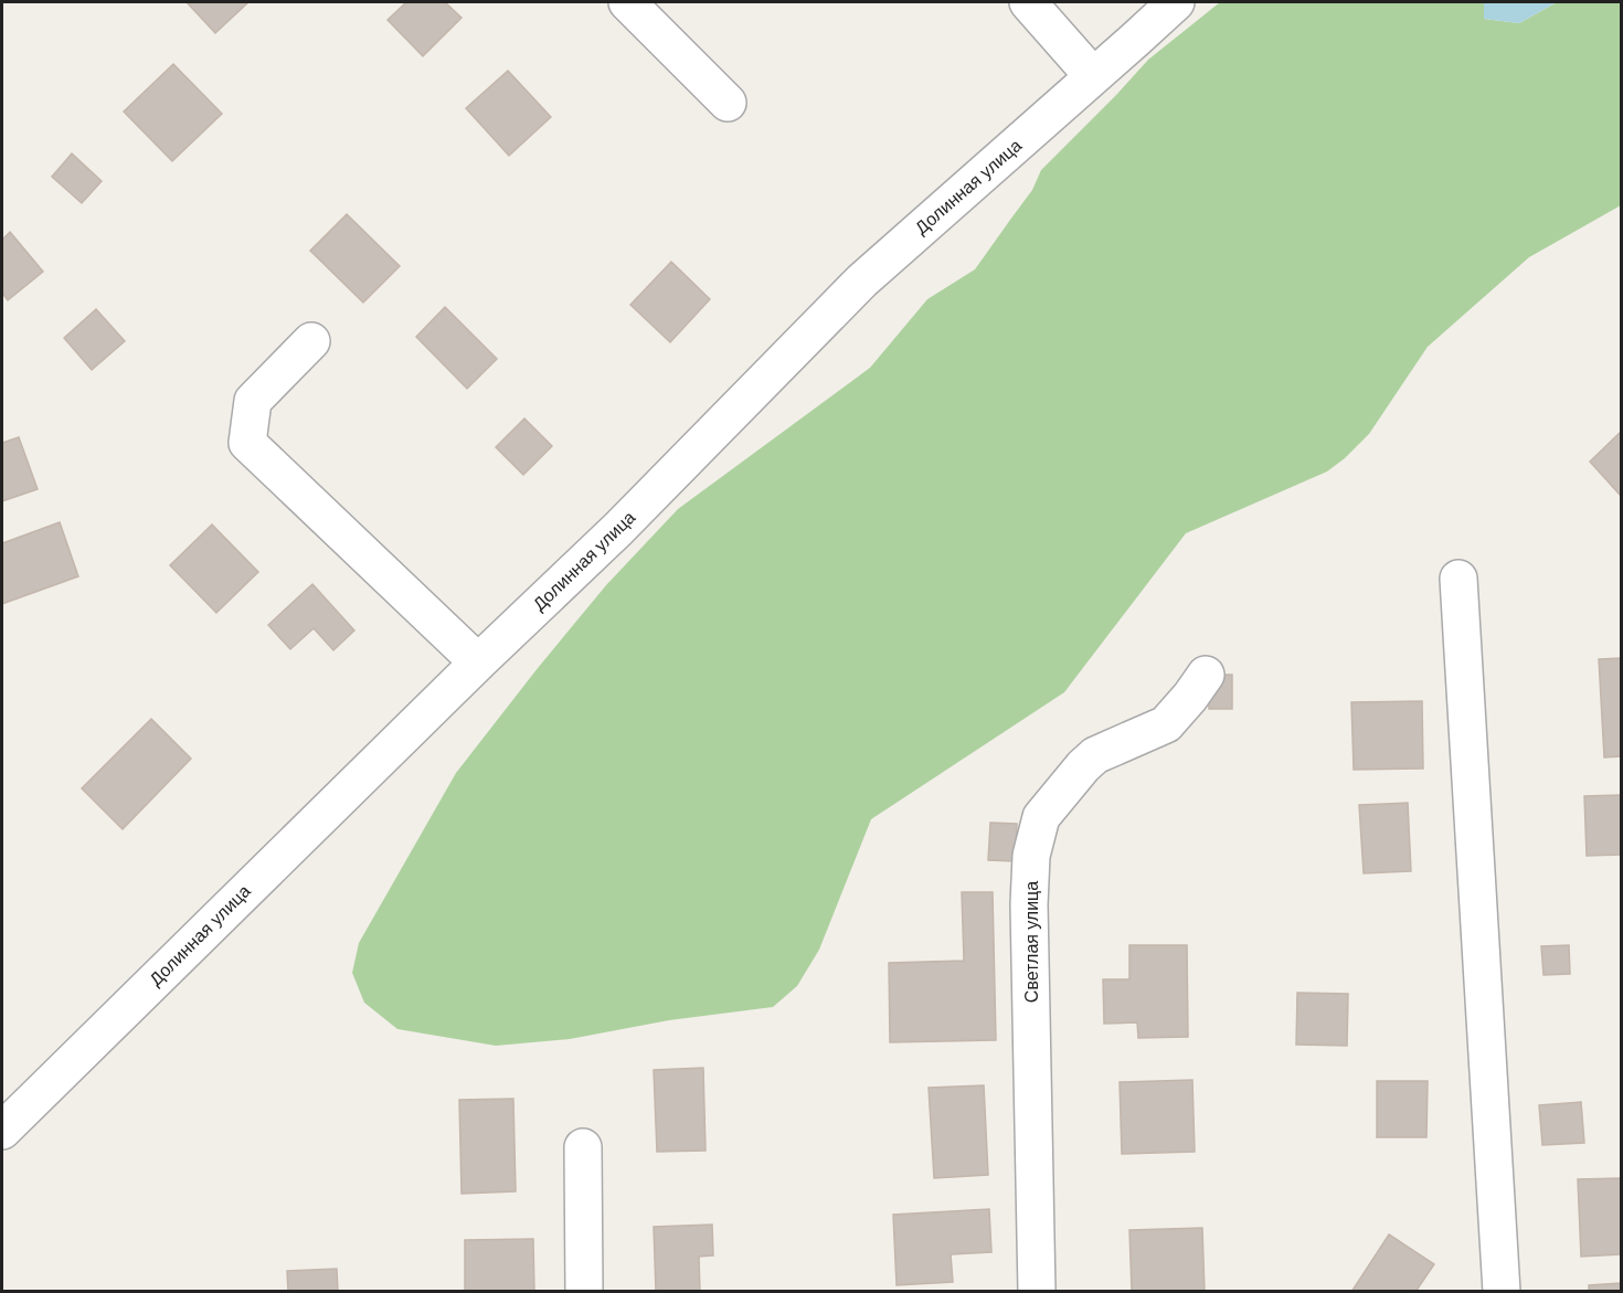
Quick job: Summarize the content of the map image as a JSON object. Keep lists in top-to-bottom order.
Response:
{
  "streets": {
    "street": ["Долинная улица", "Светлая улица"]
  }
}
